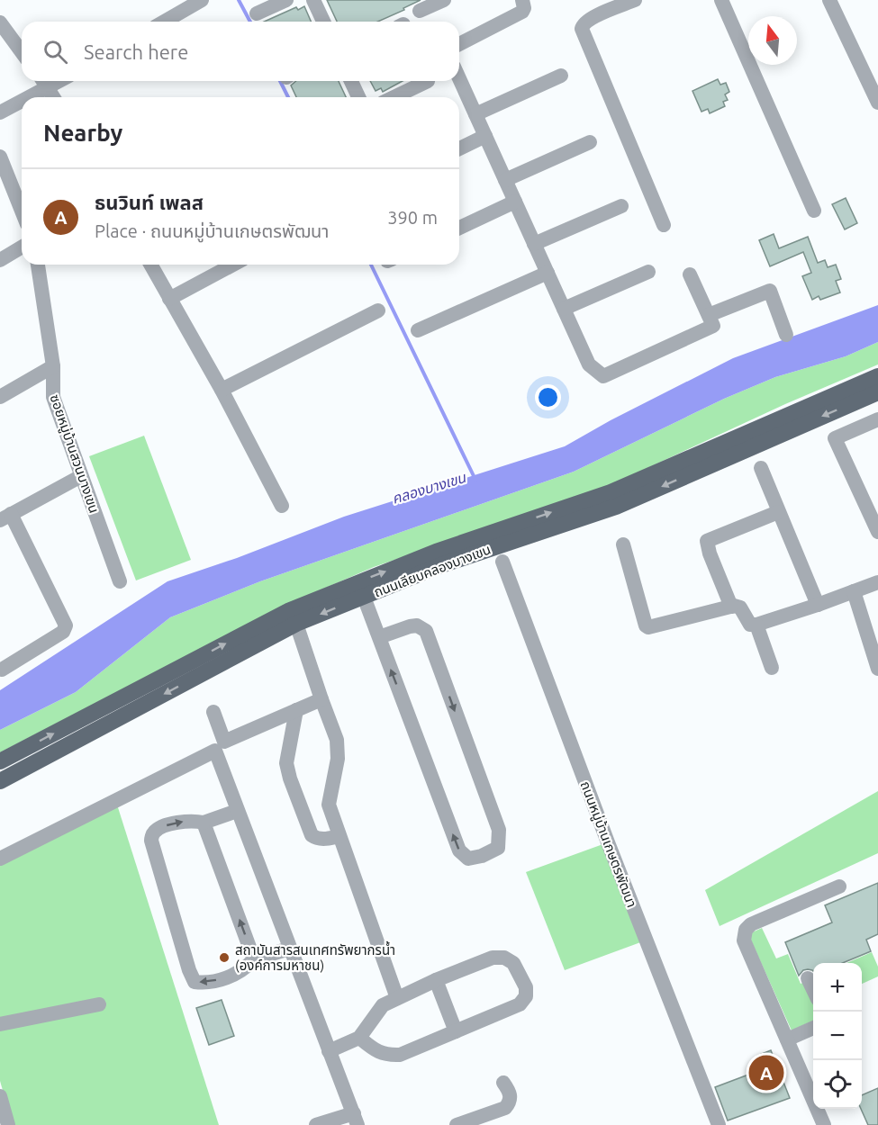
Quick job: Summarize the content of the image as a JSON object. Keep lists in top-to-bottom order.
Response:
{
  "streets": {
    "main road": ["ถนนเลียบคลองบางเขน"],
    "street": ["ซอยหมู่บ้านสวนบางเขน", "ถนนหมู่บ้านเกษตรพัฒนา"]
  },
  "water": ["คลองบางเขน"],
  "places": ["สถาบันสารสนเทศทรัพยากรน้ำ (องค์การมหาชน)"],
  "north": "top",
  "page": {
    "search": "Search here",
    "heading": "Nearby",
    "list": [
      {
        "mark": "A",
        "name": "ธนวินท์ เพลส",
        "note": "Place · ถนนหมู่บ้านเกษตรพัฒนา",
        "value": "390 m"
      }
    ],
    "map_buttons": ["+", "−"],
    "pins": "A"
  }
}
